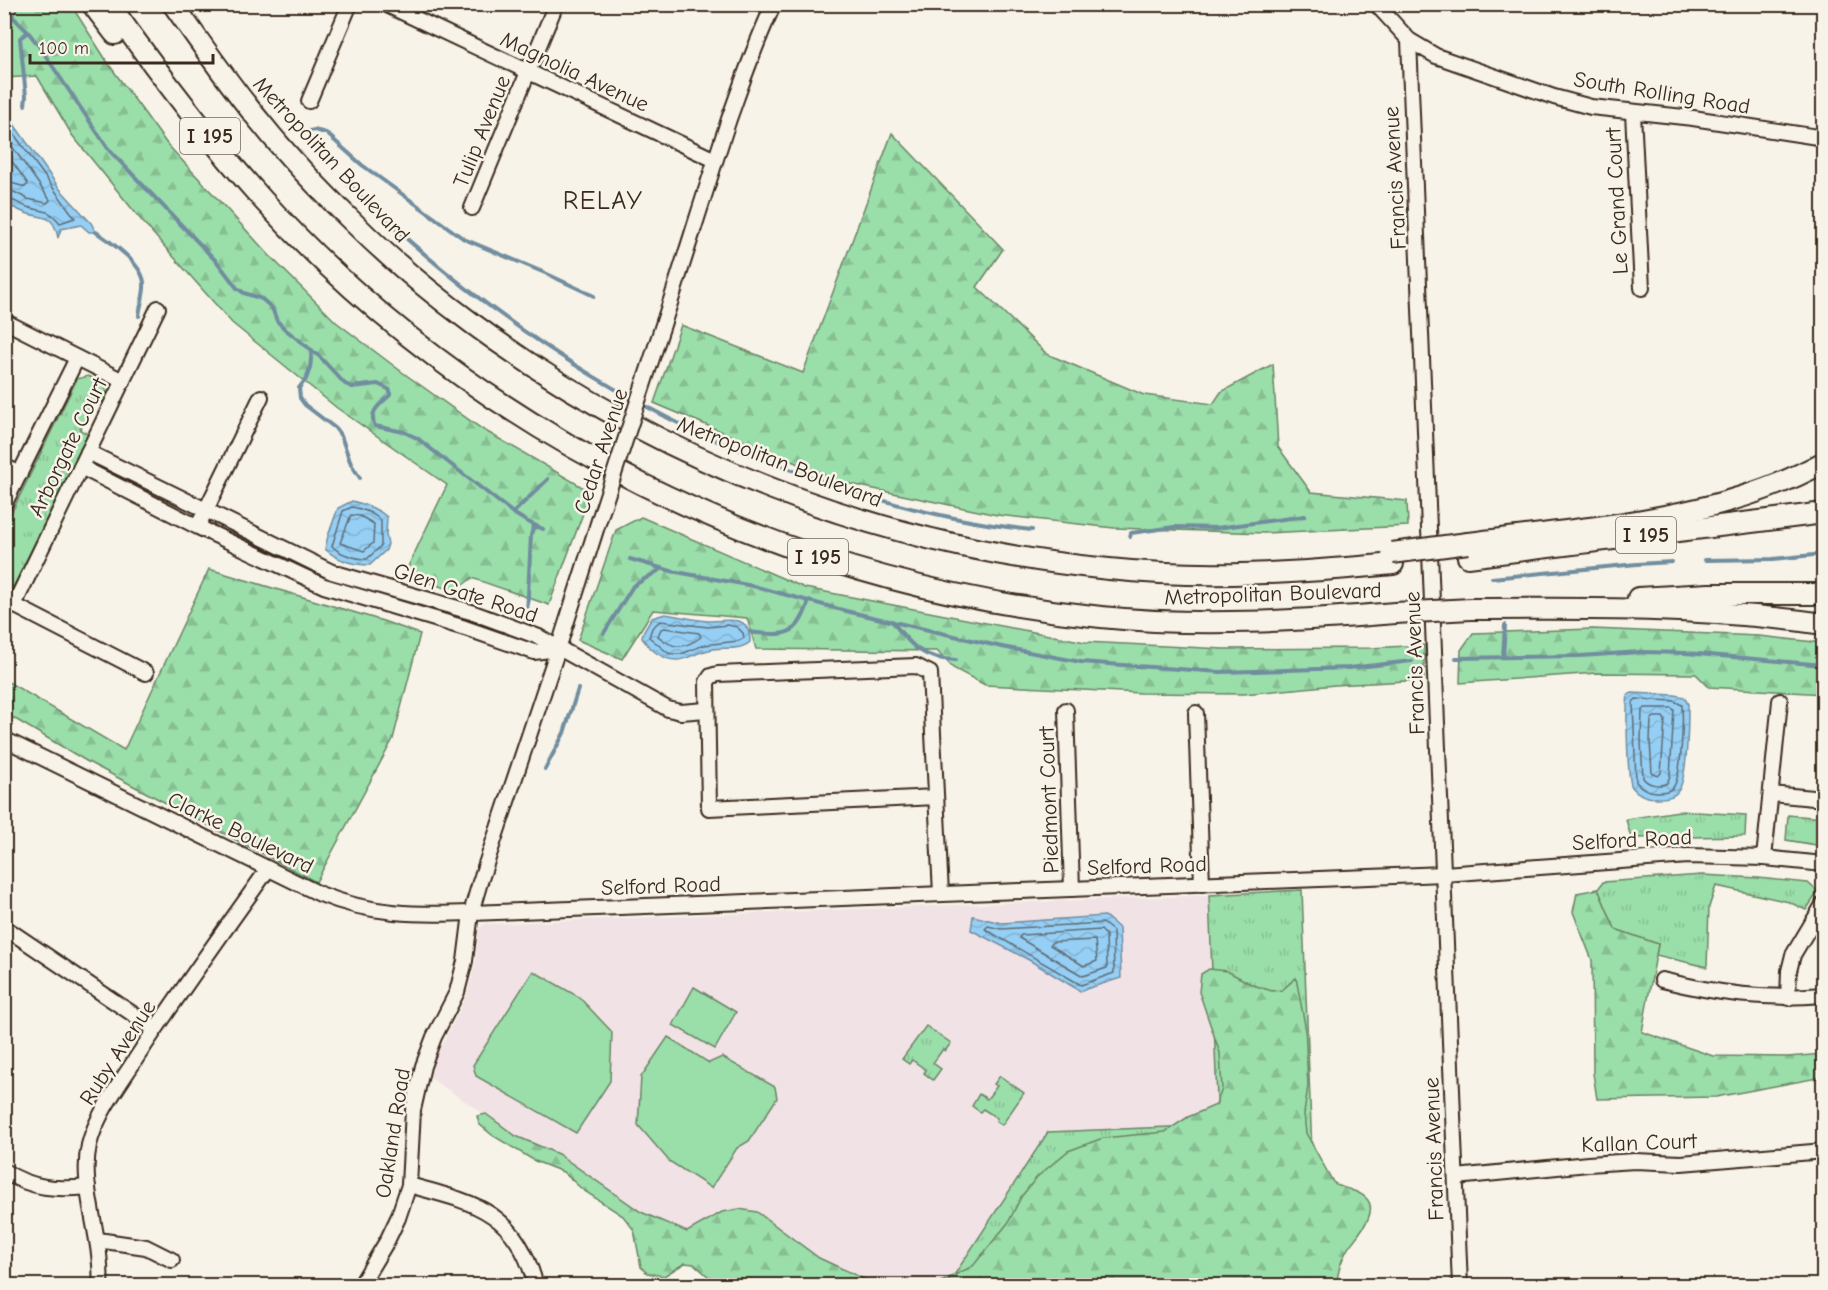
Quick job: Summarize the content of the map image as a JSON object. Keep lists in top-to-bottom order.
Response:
{
  "streets": {
    "highway": ["I 195", "Metropolitan Boulevard"],
    "street": [
      "Magnolia Avenue",
      "South Rolling Road",
      "Tulip Avenue",
      "Francis Avenue",
      "Le Grand Court",
      "Arborgate Court",
      "Cedar Avenue",
      "Glen Gate Road",
      "Piedmont Court",
      "Clarke Boulevard",
      "Selford Road",
      "Ruby Avenue",
      "Oakland Road",
      "Kallan Court"
    ]
  },
  "crossings": [
    ["Magnolia Avenue", "Tulip Avenue"],
    ["Magnolia Avenue", "Cedar Avenue"],
    ["South Rolling Road", "Francis Avenue"],
    ["South Rolling Road", "Le Grand Court"],
    ["Francis Avenue", "Selford Road"],
    ["Francis Avenue", "Kallan Court"],
    ["Arborgate Court", "Glen Gate Road"],
    ["Cedar Avenue", "Glen Gate Road"],
    ["Cedar Avenue", "Clarke Boulevard"],
    ["Cedar Avenue", "Selford Road"],
    ["Cedar Avenue", "Oakland Road"],
    ["Piedmont Court", "Selford Road"],
    ["Clarke Boulevard", "Selford Road"],
    ["Clarke Boulevard", "Ruby Avenue"],
    ["Clarke Boulevard", "Oakland Road"],
    ["Selford Road", "Oakland Road"]
  ],
  "districts": ["RELAY"],
  "scale_bar": "100 m"
}
